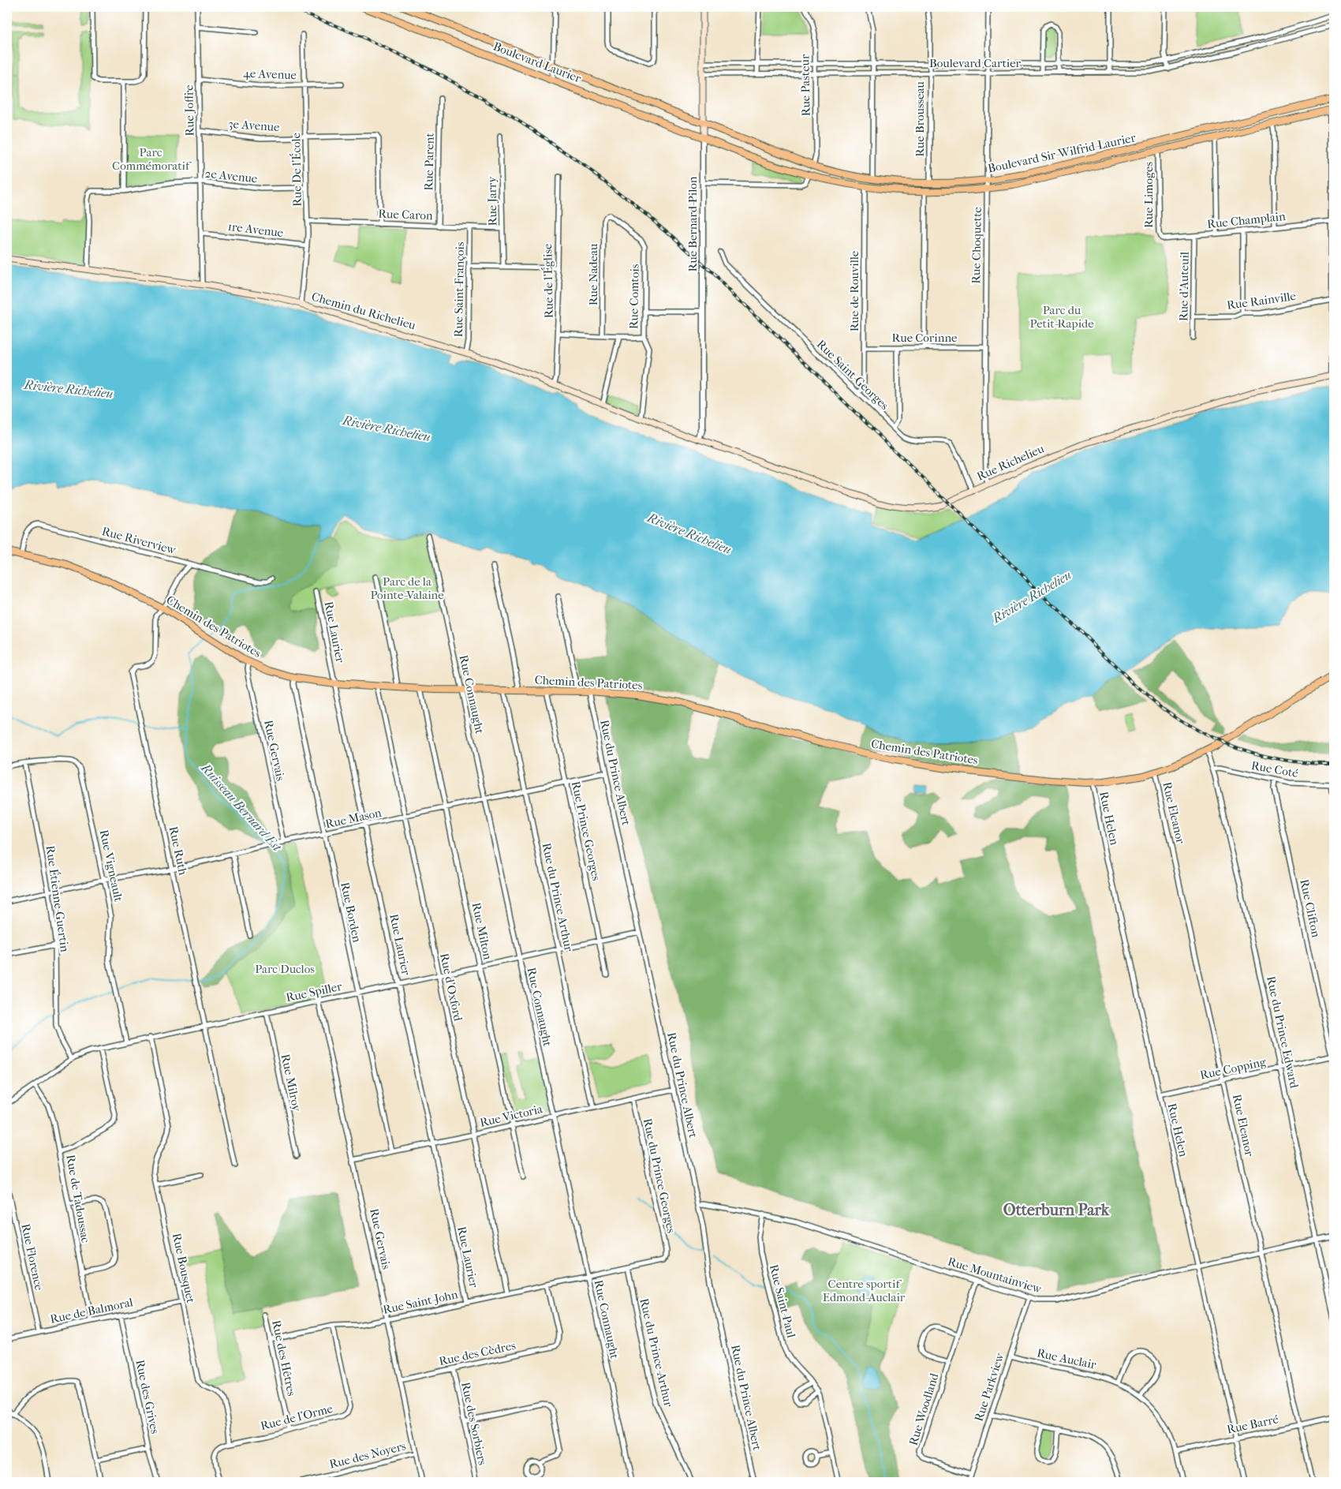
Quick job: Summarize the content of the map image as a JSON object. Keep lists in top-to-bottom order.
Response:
{
  "streets": {
    "main road": [
      "Boulevard Laurier",
      "Boulevard Sir-Wilfrid-Laurier",
      "Rue Bernard-Pilon",
      "Chemin du Richelieu",
      "Rue Richelieu",
      "Chemin des Patriotes"
    ],
    "street": [
      "Boulevard Cartier",
      "4e Avenue",
      "Rue Pasteur",
      "Rue Joffre",
      "Rue Brousseau",
      "3e Avenue",
      "Rue Parent",
      "Rue De l'École",
      "2e Avenue",
      "Rue Limoges",
      "Rue Jarry",
      "Rue Caron",
      "Rue Champlain",
      "1re Avenue",
      "Rue Choquette",
      "Rue Nadeau",
      "Rue de l'Église",
      "Rue d'Auteuil",
      "Rue Saint-François",
      "Rue de Rouville",
      "Rue Comtois",
      "Rue Rainville",
      "Rue Corinne",
      "Rue Saint-Georges",
      "Rue Riverview",
      "Rue Laurier",
      "Rue Connaught",
      "Rue Gervais",
      "Rue Coté",
      "Rue du Prince Albert",
      "Rue Eleanor",
      "Rue Mason",
      "Rue Helen",
      "Rue Prince Georges",
      "Rue Ruth",
      "Rue Vigneault",
      "Rue du Prince Arthur",
      "Rue Étienne-Guertin",
      "Rue Clifton",
      "Rue Borden",
      "Rue Milton",
      "Rue d'Oxford",
      "Rue Spiller",
      "Rue du Prince Edward",
      "Rue Copping",
      "Rue Milroy",
      "Rue Victoria",
      "Rue du Prince Georges",
      "Rue de Tadoussac",
      "Rue Florence",
      "Rue Bousquet",
      "Rue Mountainview",
      "Rue Saint-Paul",
      "Rue Saint-John",
      "Rue de Balmoral",
      "Rue du Prince-Arthur",
      "Rue des Cèdres",
      "Rue des Hêtres",
      "Rue Auclair",
      "Rue Parkview",
      "Rue des Grives",
      "Rue Woodland",
      "Rue de l'Orme",
      "Rue des Sorbiers",
      "Rue Barré",
      "Rue des Noyers"
    ]
  },
  "crossings": [
    ["Boulevard Laurier", "Boulevard Sir-Wilfrid-Laurier"],
    ["Boulevard Laurier", "Rue Bernard-Pilon"],
    ["Boulevard Cartier", "Rue Pasteur"],
    ["Boulevard Cartier", "Rue Brousseau"],
    ["Boulevard Cartier", "Rue Bernard-Pilon"],
    ["Boulevard Cartier", "Rue Choquette"],
    ["4e Avenue", "Rue Joffre"],
    ["4e Avenue", "Rue De l'École"],
    ["Rue Pasteur", "Boulevard Sir-Wilfrid-Laurier"],
    ["Rue Joffre", "3e Avenue"],
    ["Rue Joffre", "2e Avenue"],
    ["Rue Joffre", "1re Avenue"],
    ["Rue Joffre", "Chemin du Richelieu"],
    ["Rue Brousseau", "Boulevard Sir-Wilfrid-Laurier"],
    ["3e Avenue", "Rue De l'École"],
    ["3e Avenue", "Rue Caron"],
    ["Boulevard Sir-Wilfrid-Laurier", "Rue Limoges"],
    ["Boulevard Sir-Wilfrid-Laurier", "Rue Bernard-Pilon"],
    ["Boulevard Sir-Wilfrid-Laurier", "Rue Choquette"],
    ["Boulevard Sir-Wilfrid-Laurier", "Rue de Rouville"],
    ["Rue Parent", "Rue Caron"],
    ["Rue De l'École", "2e Avenue"],
    ["Rue De l'École", "Rue Caron"],
    ["Rue De l'École", "1re Avenue"],
    ["Rue De l'École", "Chemin du Richelieu"],
    ["2e Avenue", "Chemin du Richelieu"],
    ["Rue Limoges", "Rue Champlain"],
    ["Rue Jarry", "Rue Caron"],
    ["Rue Caron", "Rue Saint-François"],
    ["Rue Champlain", "Rue d'Auteuil"],
    ["Rue Bernard-Pilon", "Chemin du Richelieu"],
    ["Rue Bernard-Pilon", "Rue Richelieu"],
    ["Rue Choquette", "Rue Corinne"],
    ["Rue Choquette", "Rue Richelieu"],
    ["Rue Nadeau", "Rue Comtois"],
    ["Rue de l'Église", "Chemin du Richelieu"],
    ["Rue d'Auteuil", "Rue Rainville"],
    ["Rue Saint-François", "Chemin du Richelieu"],
    ["Rue de Rouville", "Rue Corinne"],
    ["Rue de Rouville", "Rue Saint-Georges"],
    ["Rue Comtois", "Chemin du Richelieu"],
    ["Chemin du Richelieu", "Rue Richelieu"],
    ["Rue Saint-Georges", "Rue Richelieu"],
    ["Rue Riverview", "Chemin des Patriotes"],
    ["Rue Riverview", "Rue Ruth"],
    ["Chemin des Patriotes", "Rue Laurier"],
    ["Chemin des Patriotes", "Rue Connaught"],
    ["Chemin des Patriotes", "Rue Gervais"],
    ["Chemin des Patriotes", "Rue du Prince Albert"],
    ["Chemin des Patriotes", "Rue Eleanor"],
    ["Chemin des Patriotes", "Rue Helen"],
    ["Chemin des Patriotes", "Rue Prince Georges"],
    ["Chemin des Patriotes", "Rue Ruth"],
    ["Chemin des Patriotes", "Rue du Prince Arthur"],
    ["Chemin des Patriotes", "Rue Borden"],
    ["Chemin des Patriotes", "Rue Milton"],
    ["Chemin des Patriotes", "Rue d'Oxford"],
    ["Chemin des Patriotes", "Rue du Prince Edward"],
    ["Rue Laurier", "Rue Mason"],
    ["Rue Laurier", "Rue Spiller"],
    ["Rue Laurier", "Rue Victoria"],
    ["Rue Laurier", "Rue Saint-John"],
    ["Rue Connaught", "Rue Mason"],
    ["Rue Connaught", "Rue Spiller"],
    ["Rue Connaught", "Rue Victoria"],
    ["Rue Connaught", "Rue Saint-John"],
    ["Rue Gervais", "Rue Mason"],
    ["Rue Gervais", "Rue Spiller"],
    ["Rue Gervais", "Rue Victoria"],
    ["Rue Gervais", "Rue Saint-John"],
    ["Rue Gervais", "Rue des Cèdres"],
    ["Rue Gervais", "Rue des Noyers"],
    ["Rue Coté", "Rue Clifton"],
    ["Rue Coté", "Rue du Prince Edward"],
    ["Rue du Prince Albert", "Rue Mason"],
    ["Rue du Prince Albert", "Rue Spiller"],
    ["Rue du Prince Albert", "Rue Victoria"],
    ["Rue du Prince Albert", "Rue Mountainview"],
    ["Rue Eleanor", "Rue Copping"],
    ["Rue Eleanor", "Rue Mountainview"],
    ["Rue Eleanor", "Rue Barré"],
    ["Rue Mason", "Rue Prince Georges"],
    ["Rue Mason", "Rue Ruth"],
    ["Rue Mason", "Rue Vigneault"],
    ["Rue Mason", "Rue du Prince Arthur"],
    ["Rue Mason", "Rue Étienne-Guertin"],
    ["Rue Mason", "Rue Borden"],
    ["Rue Mason", "Rue Milton"],
    ["Rue Mason", "Rue d'Oxford"],
    ["Rue Helen", "Rue Copping"],
    ["Rue Helen", "Rue Mountainview"],
    ["Rue Helen", "Rue Barré"],
    ["Rue Prince Georges", "Rue Spiller"],
    ["Rue Ruth", "Rue Spiller"],
    ["Rue Vigneault", "Rue Étienne-Guertin"],
    ["Rue Vigneault", "Rue Spiller"],
    ["Rue du Prince Arthur", "Rue Spiller"],
    ["Rue du Prince Arthur", "Rue Victoria"],
    ["Rue Étienne-Guertin", "Rue Spiller"],
    ["Rue Clifton", "Rue Copping"],
    ["Rue Borden", "Rue Spiller"],
    ["Rue Borden", "Rue Victoria"],
    ["Rue Milton", "Rue Spiller"],
    ["Rue Milton", "Rue Victoria"],
    ["Rue d'Oxford", "Rue Spiller"],
    ["Rue d'Oxford", "Rue Victoria"],
    ["Rue d'Oxford", "Rue Saint-John"],
    ["Rue Spiller", "Rue Milroy"],
    ["Rue Spiller", "Rue de Tadoussac"],
    ["Rue Spiller", "Rue Bousquet"],
    ["Rue du Prince Edward", "Rue Copping"],
    ["Rue du Prince Edward", "Rue Mountainview"],
    ["Rue Victoria", "Rue du Prince Georges"],
    ["Rue du Prince Georges", "Rue Saint-John"],
    ["Rue de Tadoussac", "Rue de Balmoral"],
    ["Rue Florence", "Rue de Balmoral"],
    ["Rue Bousquet", "Rue de Balmoral"],
    ["Rue Bousquet", "Rue de l'Orme"],
    ["Rue Mountainview", "Rue Saint-Paul"],
    ["Rue Mountainview", "Rue Parkview"],
    ["Rue Mountainview", "Rue Woodland"],
    ["Rue Saint-John", "Rue du Prince-Arthur"],
    ["Rue Saint-John", "Rue des Cèdres"],
    ["Rue Saint-John", "Rue des Hêtres"],
    ["Rue Saint-John", "Rue de l'Orme"],
    ["Rue de Balmoral", "Rue des Grives"],
    ["Rue des Cèdres", "Rue des Sorbiers"],
    ["Rue des Hêtres", "Rue de l'Orme"],
    ["Rue Auclair", "Rue Parkview"],
    ["Rue Auclair", "Rue Barré"],
    ["Rue Parkview", "Rue Woodland"]
  ],
  "districts": ["Otterburn Park"],
  "water": ["Rivière Richelieu", "Ruisseau Bernard Est"],
  "parks": [
    "Parc Commémoratif",
    "Parc du Petit-Rapide",
    "Parc de la Pointe-Valaine",
    "Parc Duclos",
    "Centre sportif Edmond-Auclair"
  ]
}
